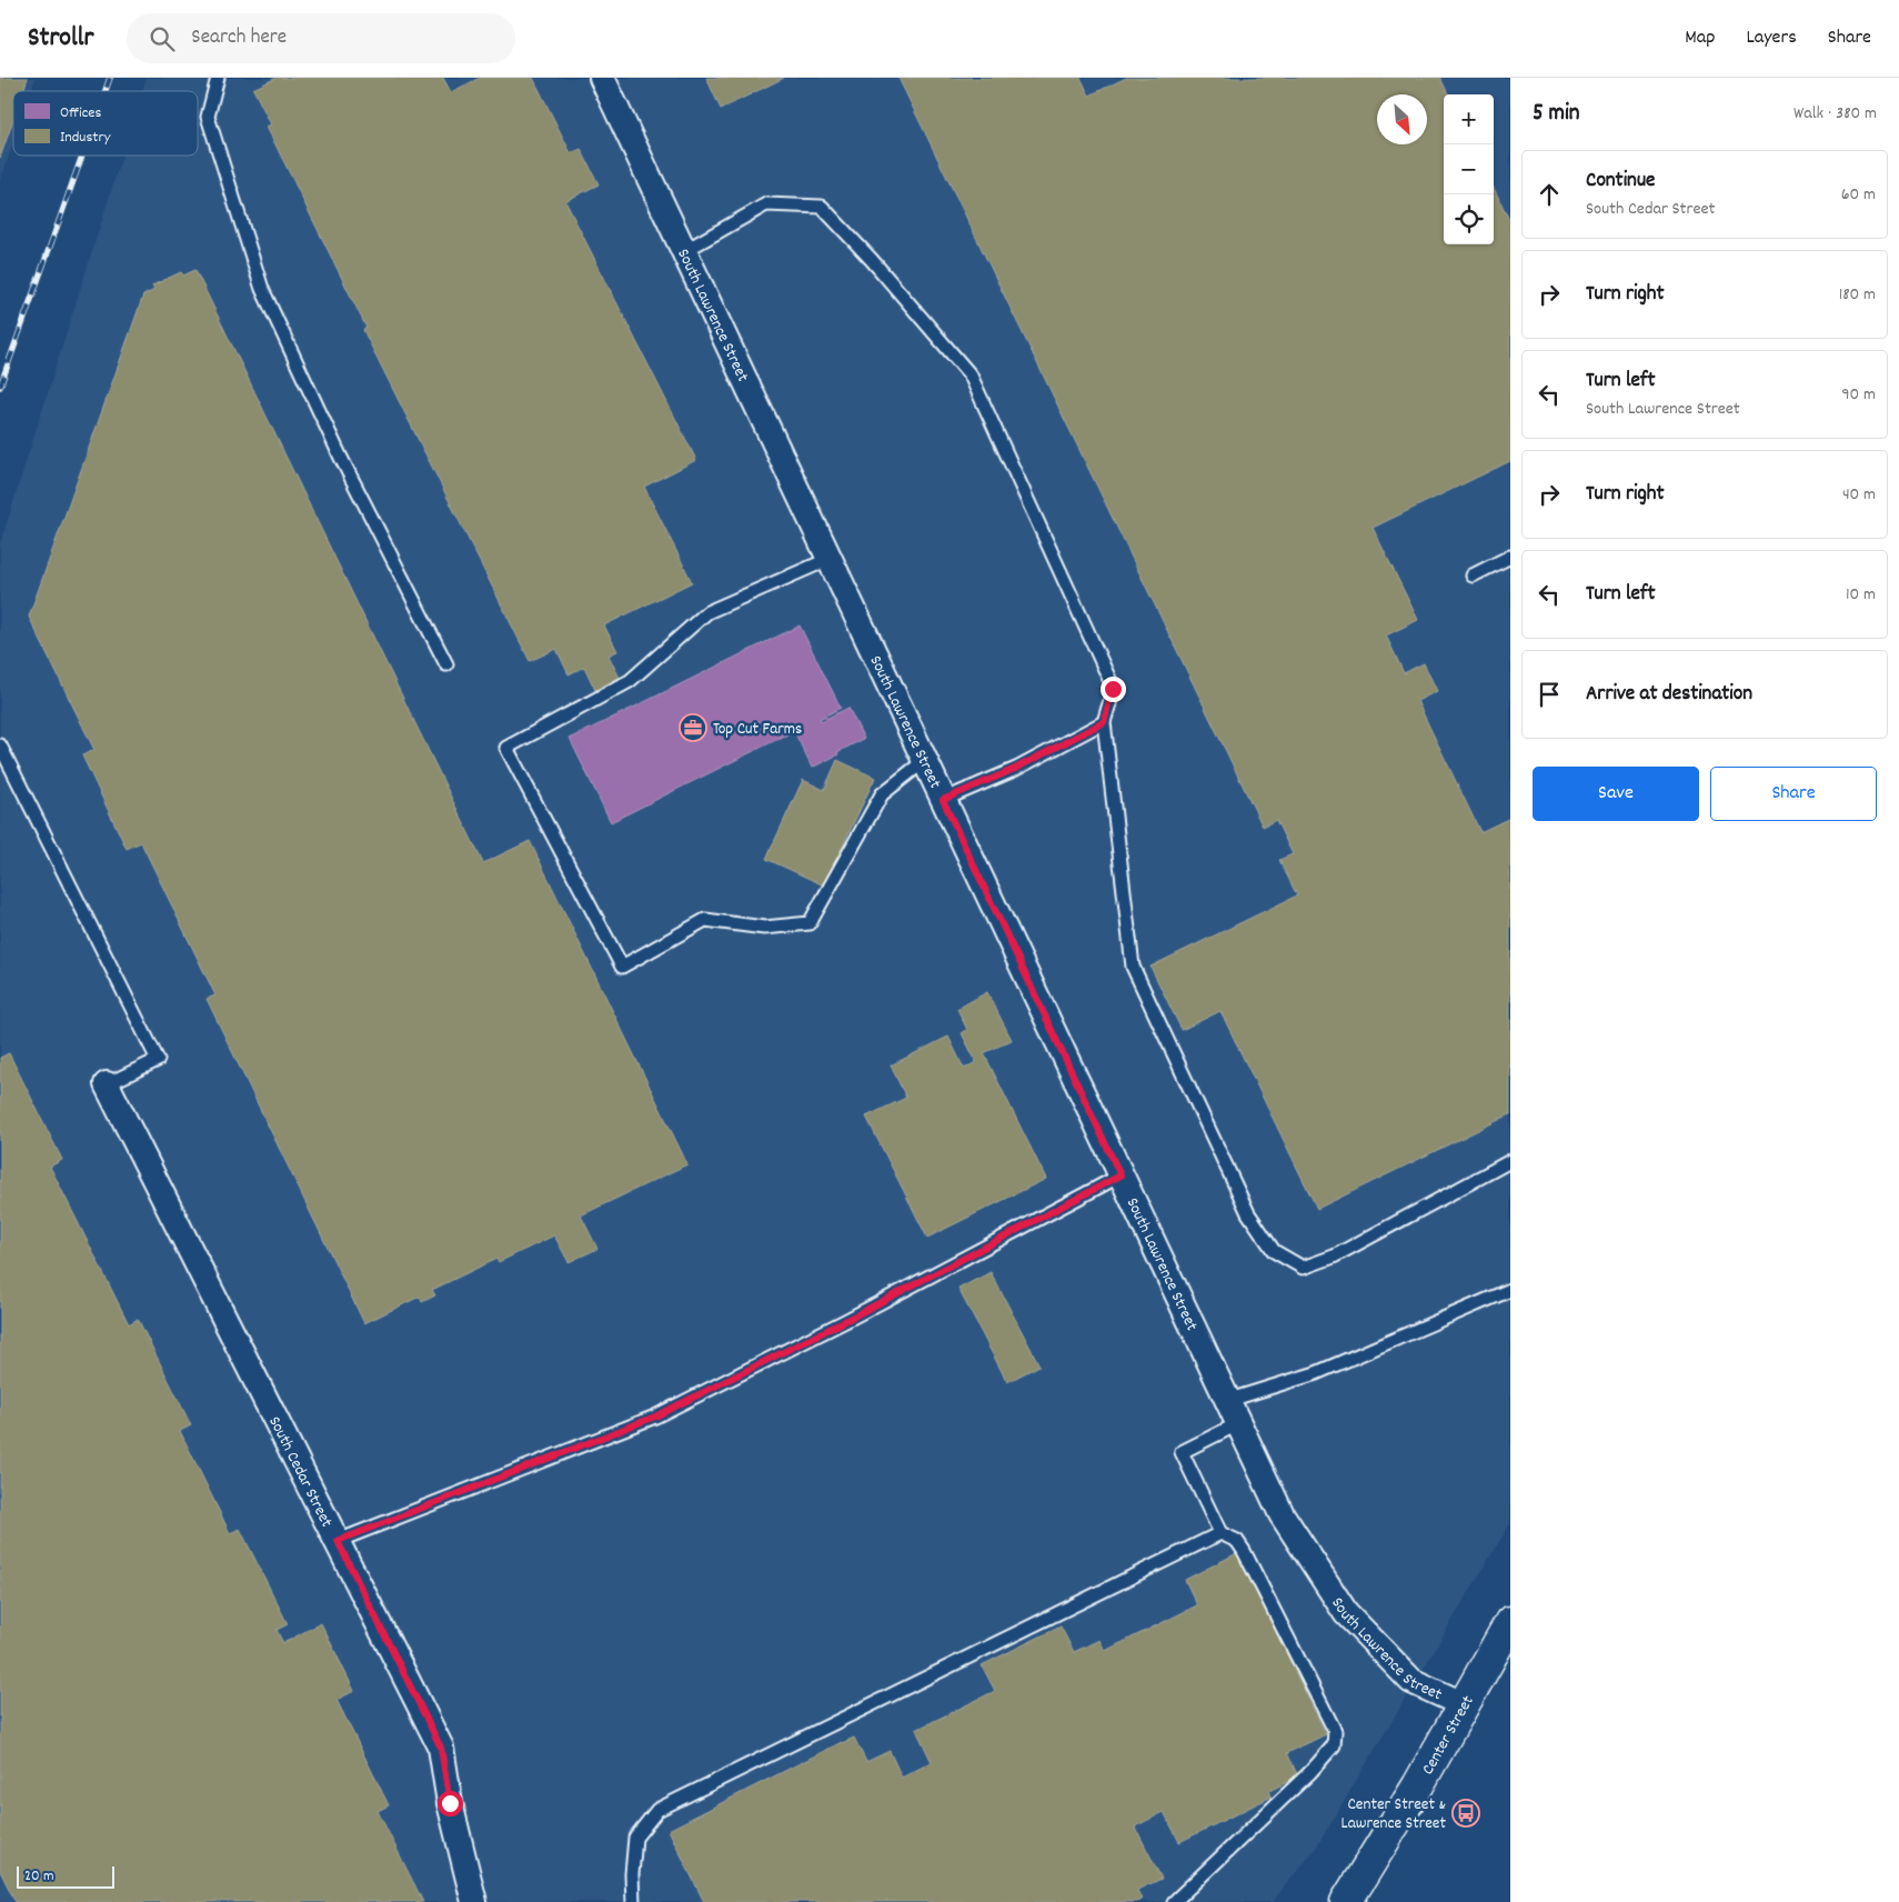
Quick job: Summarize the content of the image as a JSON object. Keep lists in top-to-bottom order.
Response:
{
  "streets": {
    "main road": ["Center Street"],
    "street": ["South Lawrence Street", "South Cedar Street"]
  },
  "crossings": [
    ["South Lawrence Street", "Center Street"]
  ],
  "places": {
    "office": ["Top Cut Farms"],
    "bus stop": ["Center Street & Lawrence Street"]
  },
  "legend": ["Offices", "Industry"],
  "scale_bar": "20 m",
  "north": "bottom right",
  "page": {
    "header": "Strollr",
    "search": "Search here",
    "nav": ["Map", "Layers", "Share"],
    "heading": ["5 min", "Walk · 380 m"],
    "map_buttons": ["+", "−"],
    "list": [
      ["Continue", "South Cedar Street", "60 m"],
      ["Turn right", "180 m"],
      ["Turn left", "South Lawrence Street", "90 m"],
      ["Turn right", "40 m"],
      ["Turn left", "10 m"],
      "Arrive at destination"
    ],
    "buttons": ["Save", "Share"],
    "scale": "20 m"
  }
}
